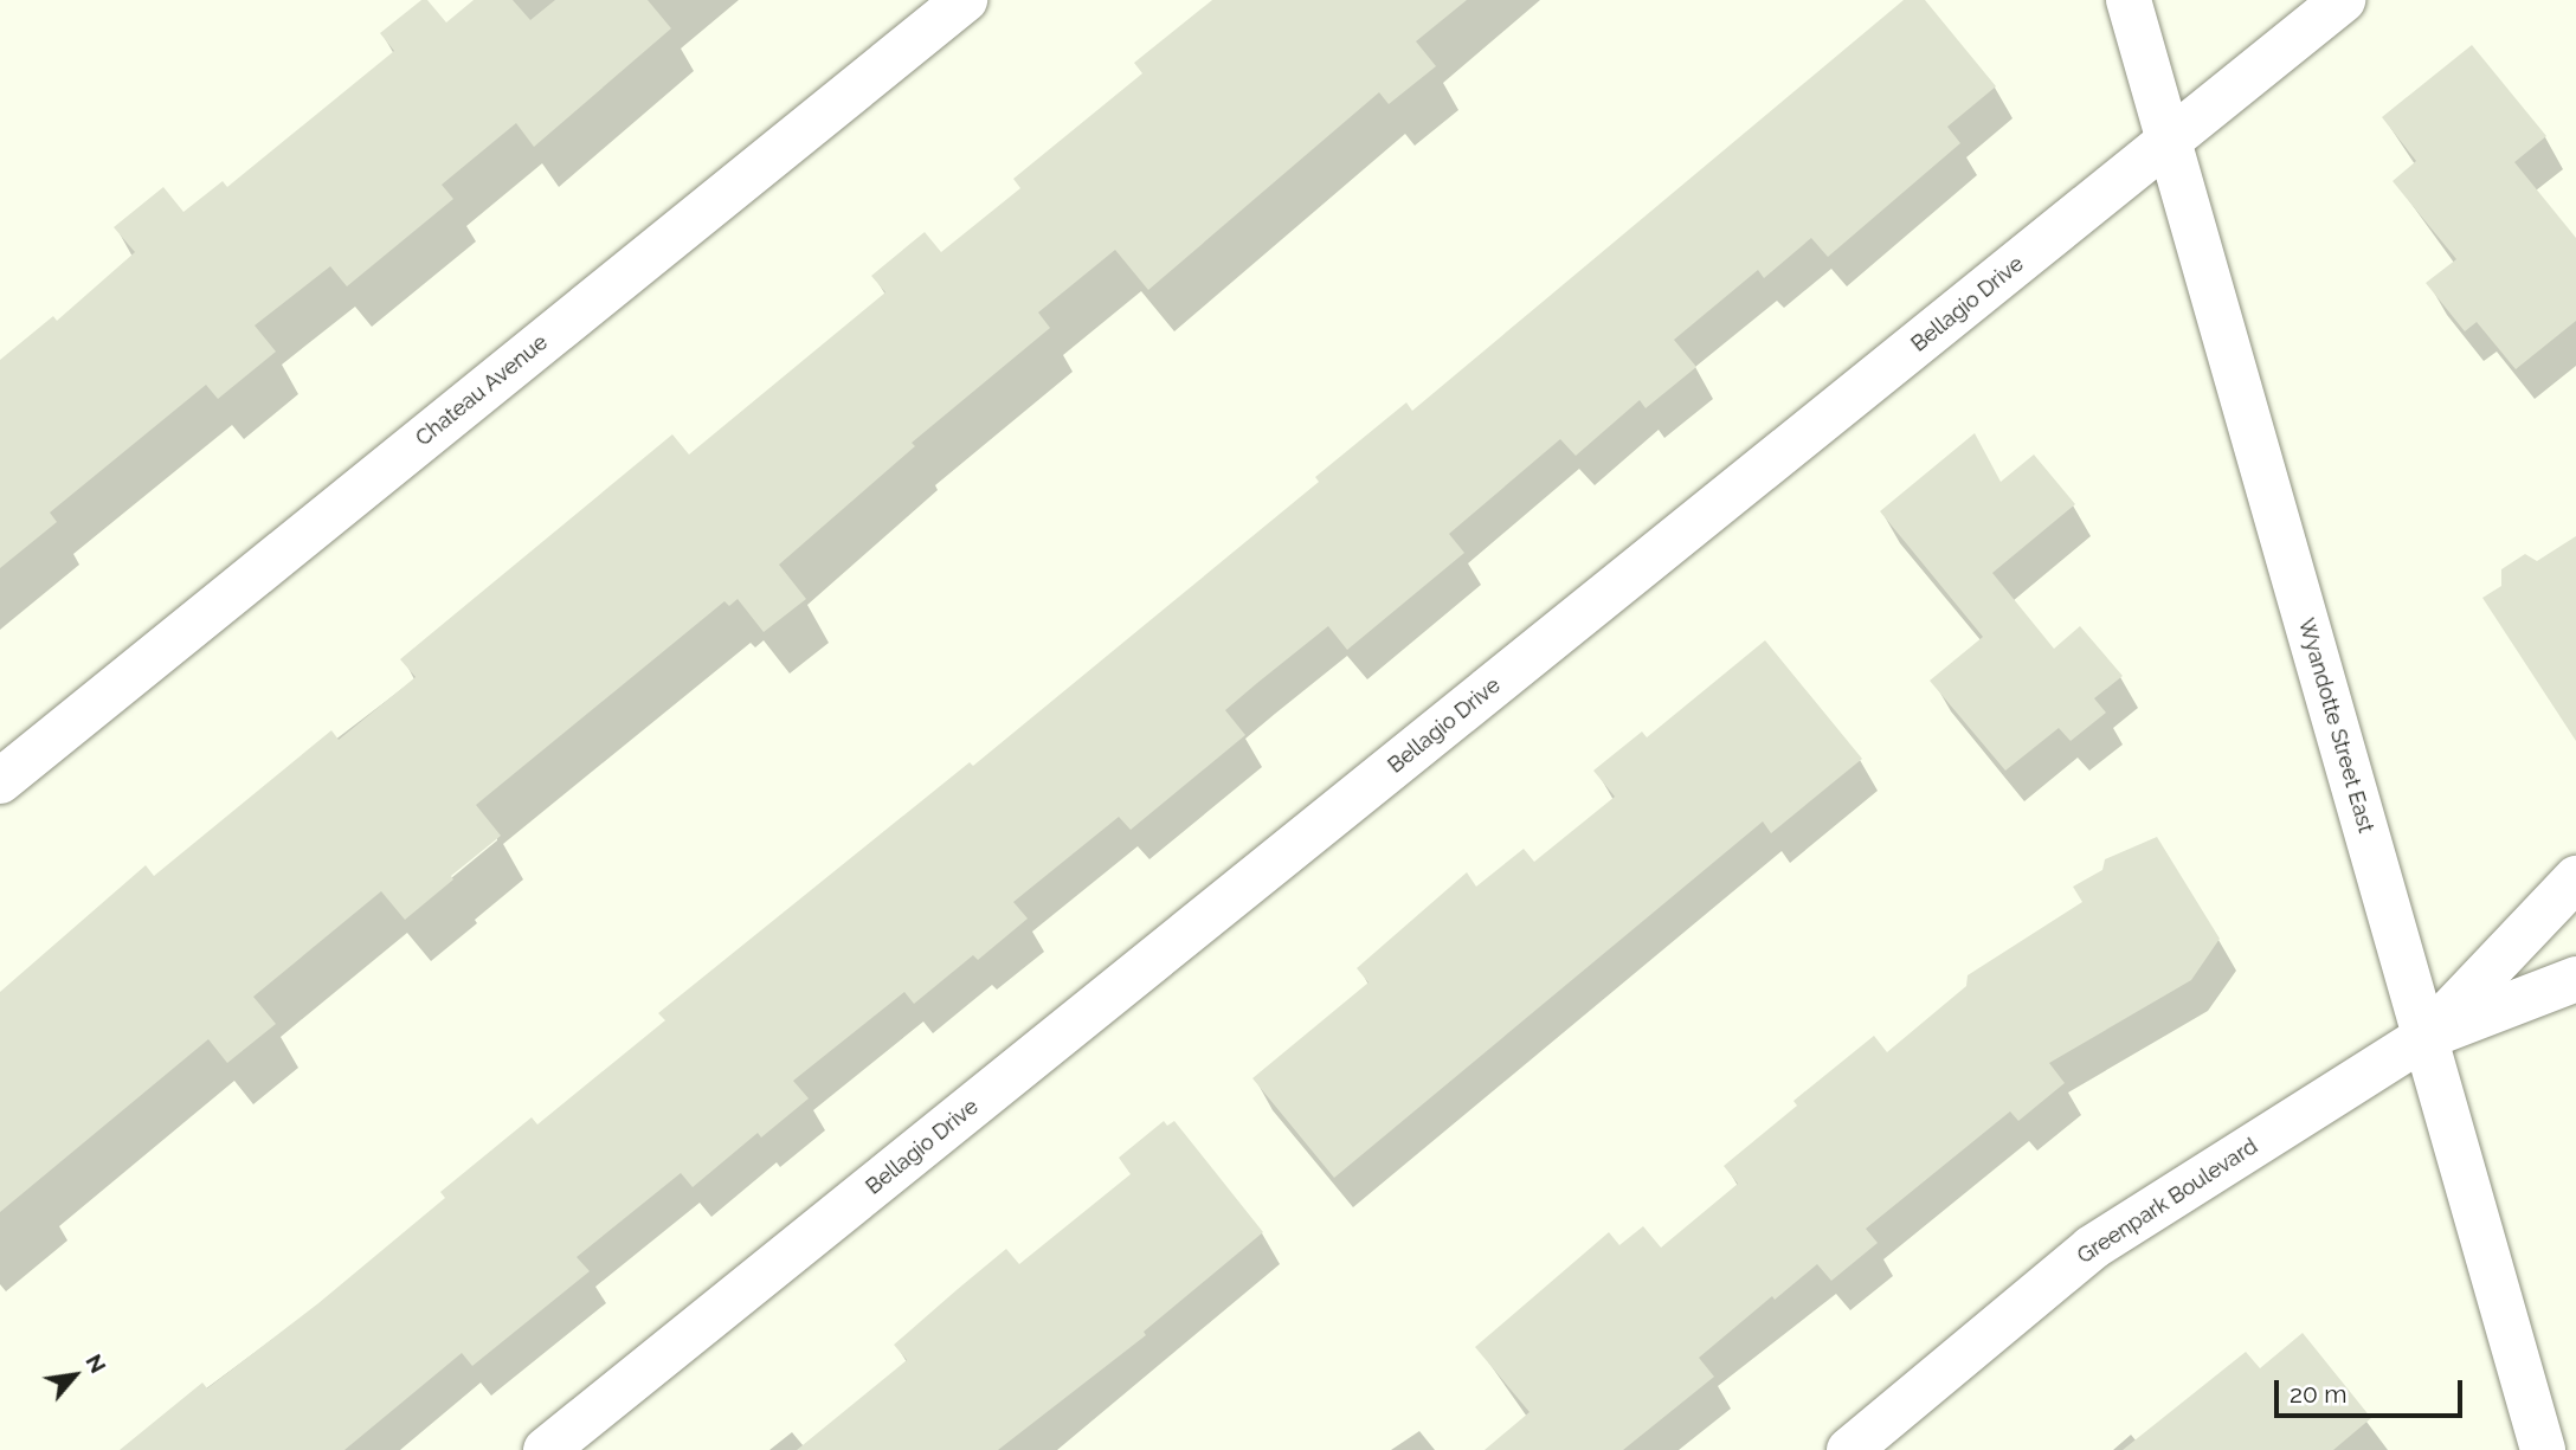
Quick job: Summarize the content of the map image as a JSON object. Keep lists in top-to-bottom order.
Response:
{
  "streets": {
    "street": [
      "Bellagio Drive",
      "Chateau Avenue",
      "Wyandotte Street East",
      "Greenpark Boulevard"
    ]
  },
  "crossings": [
    ["Bellagio Drive", "Wyandotte Street East"],
    ["Wyandotte Street East", "Greenpark Boulevard"]
  ],
  "scale_bar": "20 m",
  "north": "top right"
}
